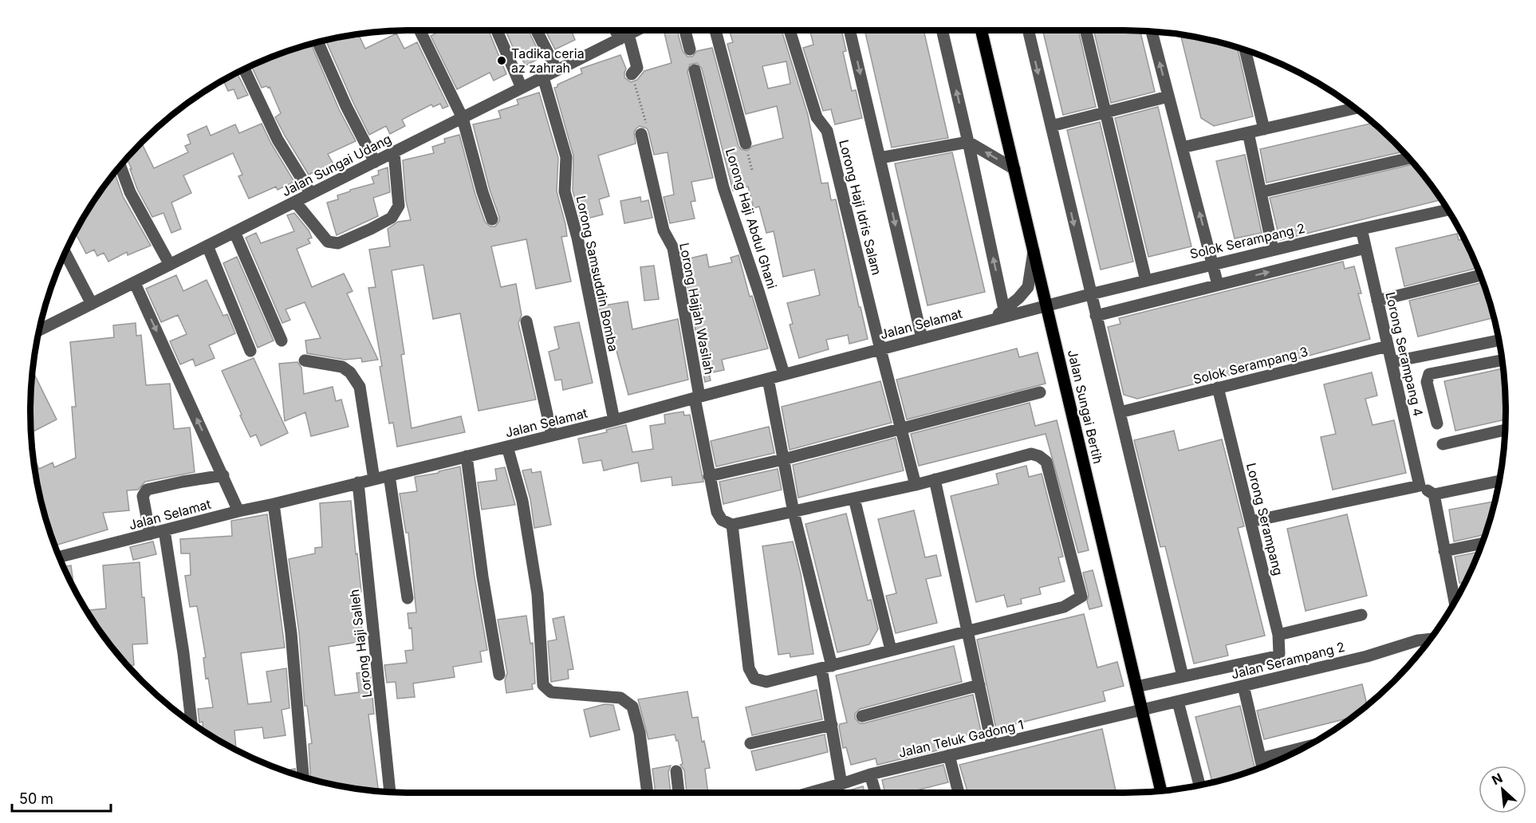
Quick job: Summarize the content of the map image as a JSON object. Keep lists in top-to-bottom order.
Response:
{
  "streets": {
    "main road": ["Jalan Sungai Bertih"],
    "street": [
      "Jalan Sungai Udang",
      "Lorong Haji Idris Salam",
      "Lorong Haji Abdul Ghani",
      "Solok Serampang 2",
      "Lorong Samsuddin Bomba",
      "Lorong Hajjah Wasilah",
      "Jalan Selamat",
      "Lorong Serampang 4",
      "Solok Serampang 3",
      "Lorong Serampang",
      "Lorong Haji Salleh",
      "Jalan Serampang 2",
      "Jalan Teluk Gadong 1"
    ]
  },
  "crossings": [
    ["Jalan Sungai Udang", "Lorong Samsuddin Bomba"],
    ["Lorong Haji Idris Salam", "Jalan Selamat"],
    ["Lorong Haji Abdul Ghani", "Jalan Selamat"],
    ["Solok Serampang 2", "Jalan Selamat"],
    ["Solok Serampang 2", "Lorong Serampang 4"],
    ["Solok Serampang 2", "Jalan Sungai Bertih"],
    ["Lorong Samsuddin Bomba", "Jalan Selamat"],
    ["Lorong Hajjah Wasilah", "Jalan Selamat"],
    ["Jalan Selamat", "Jalan Sungai Bertih"],
    ["Jalan Selamat", "Lorong Haji Salleh"],
    ["Lorong Serampang 4", "Solok Serampang 3"],
    ["Solok Serampang 3", "Lorong Serampang"],
    ["Jalan Sungai Bertih", "Jalan Serampang 2"],
    ["Jalan Sungai Bertih", "Jalan Teluk Gadong 1"],
    ["Jalan Serampang 2", "Jalan Teluk Gadong 1"]
  ],
  "places": ["Tadika ceria az zahrah"],
  "scale_bar": "50 m",
  "north": "top left"
}
